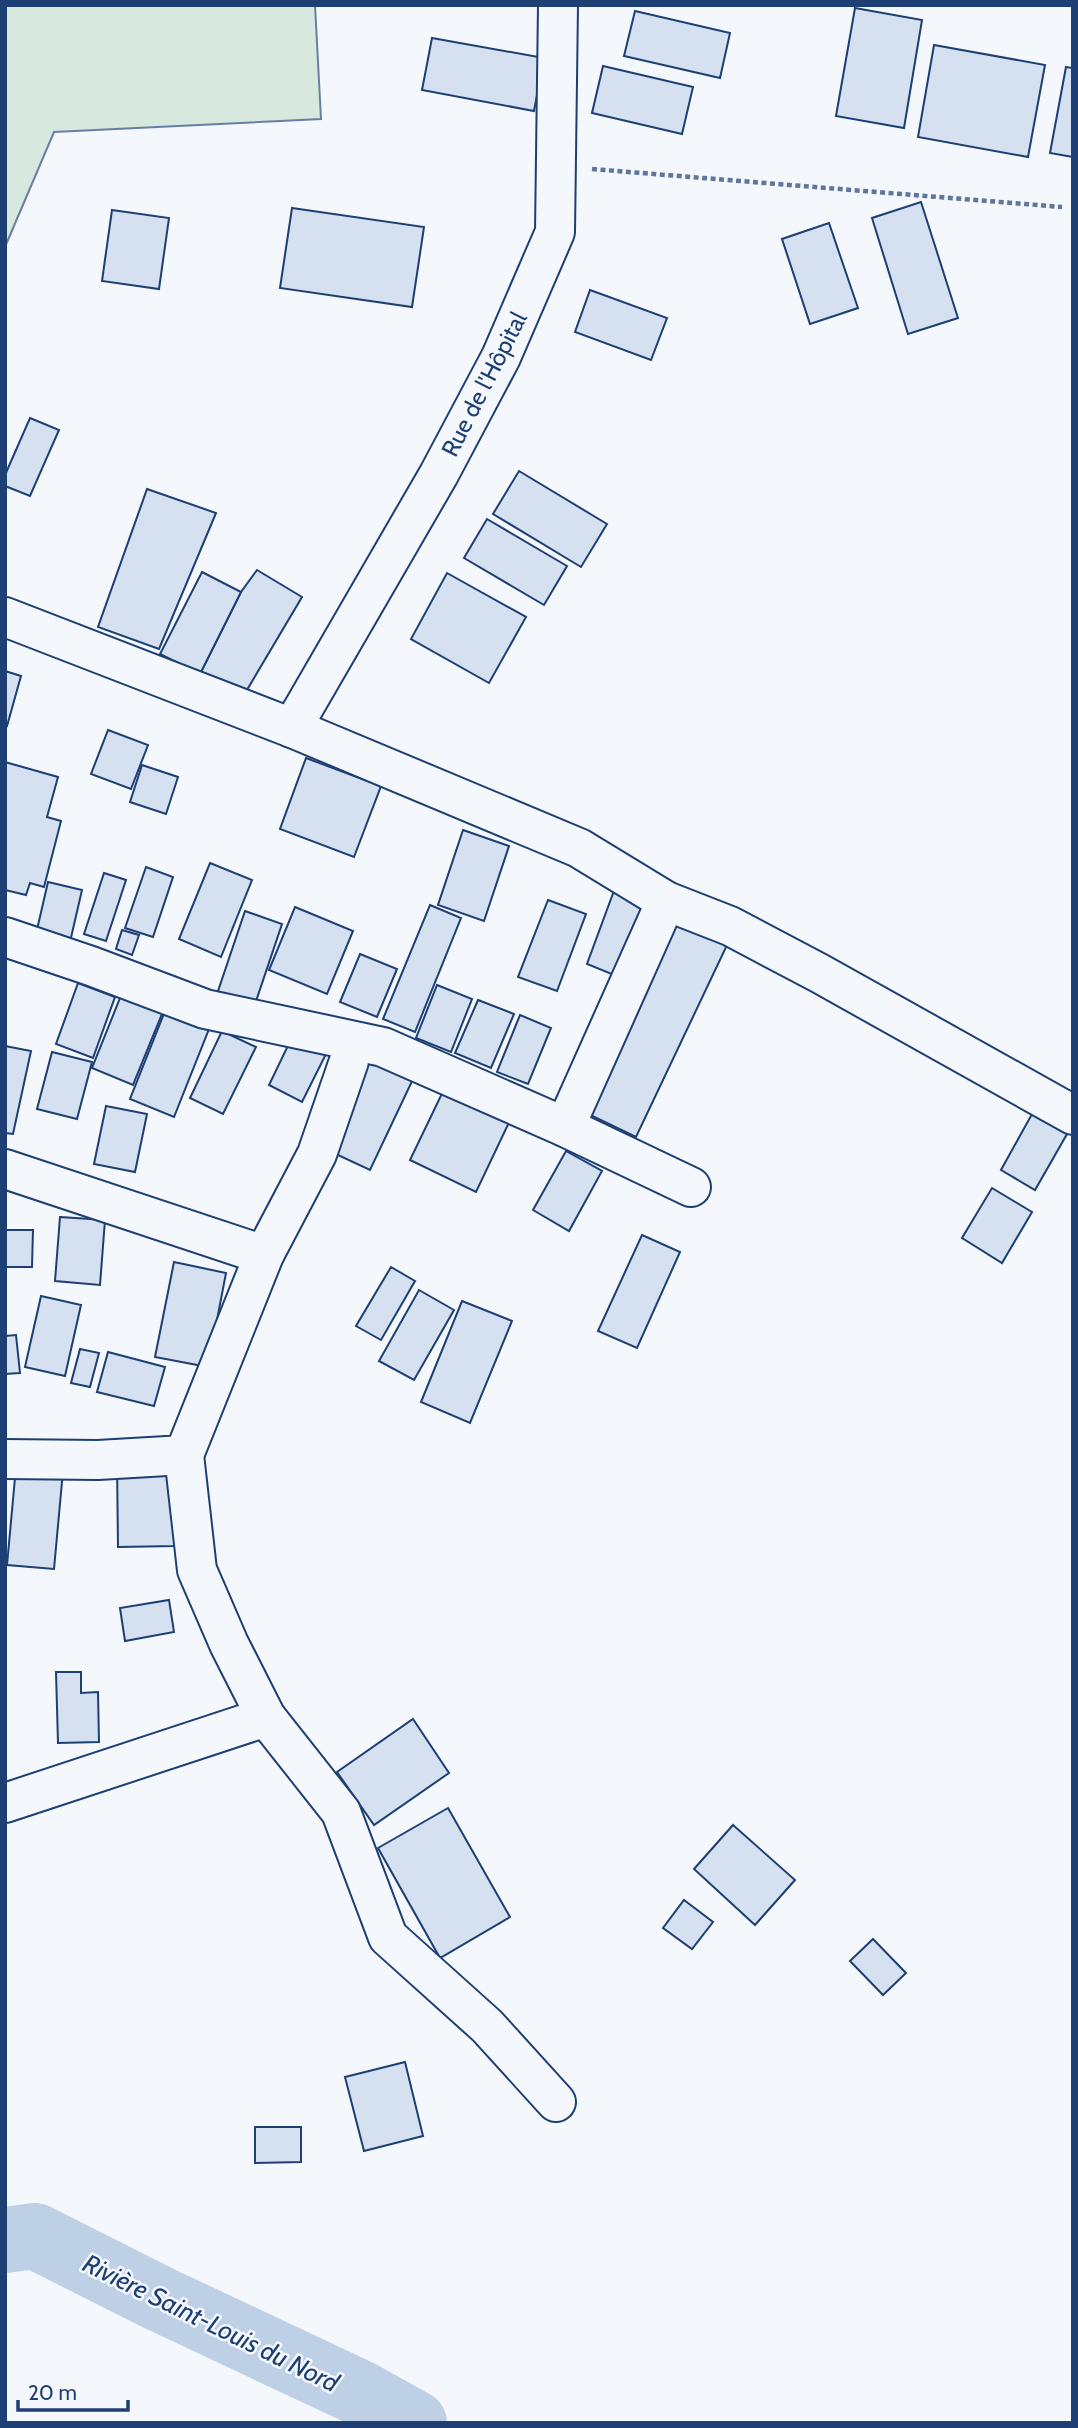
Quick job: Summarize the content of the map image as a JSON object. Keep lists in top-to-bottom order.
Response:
{
  "streets": {
    "street": ["Rue de l'Hôpital"]
  },
  "water": ["Rivière Saint-Louis du Nord"],
  "scale_bar": "20 m"
}
